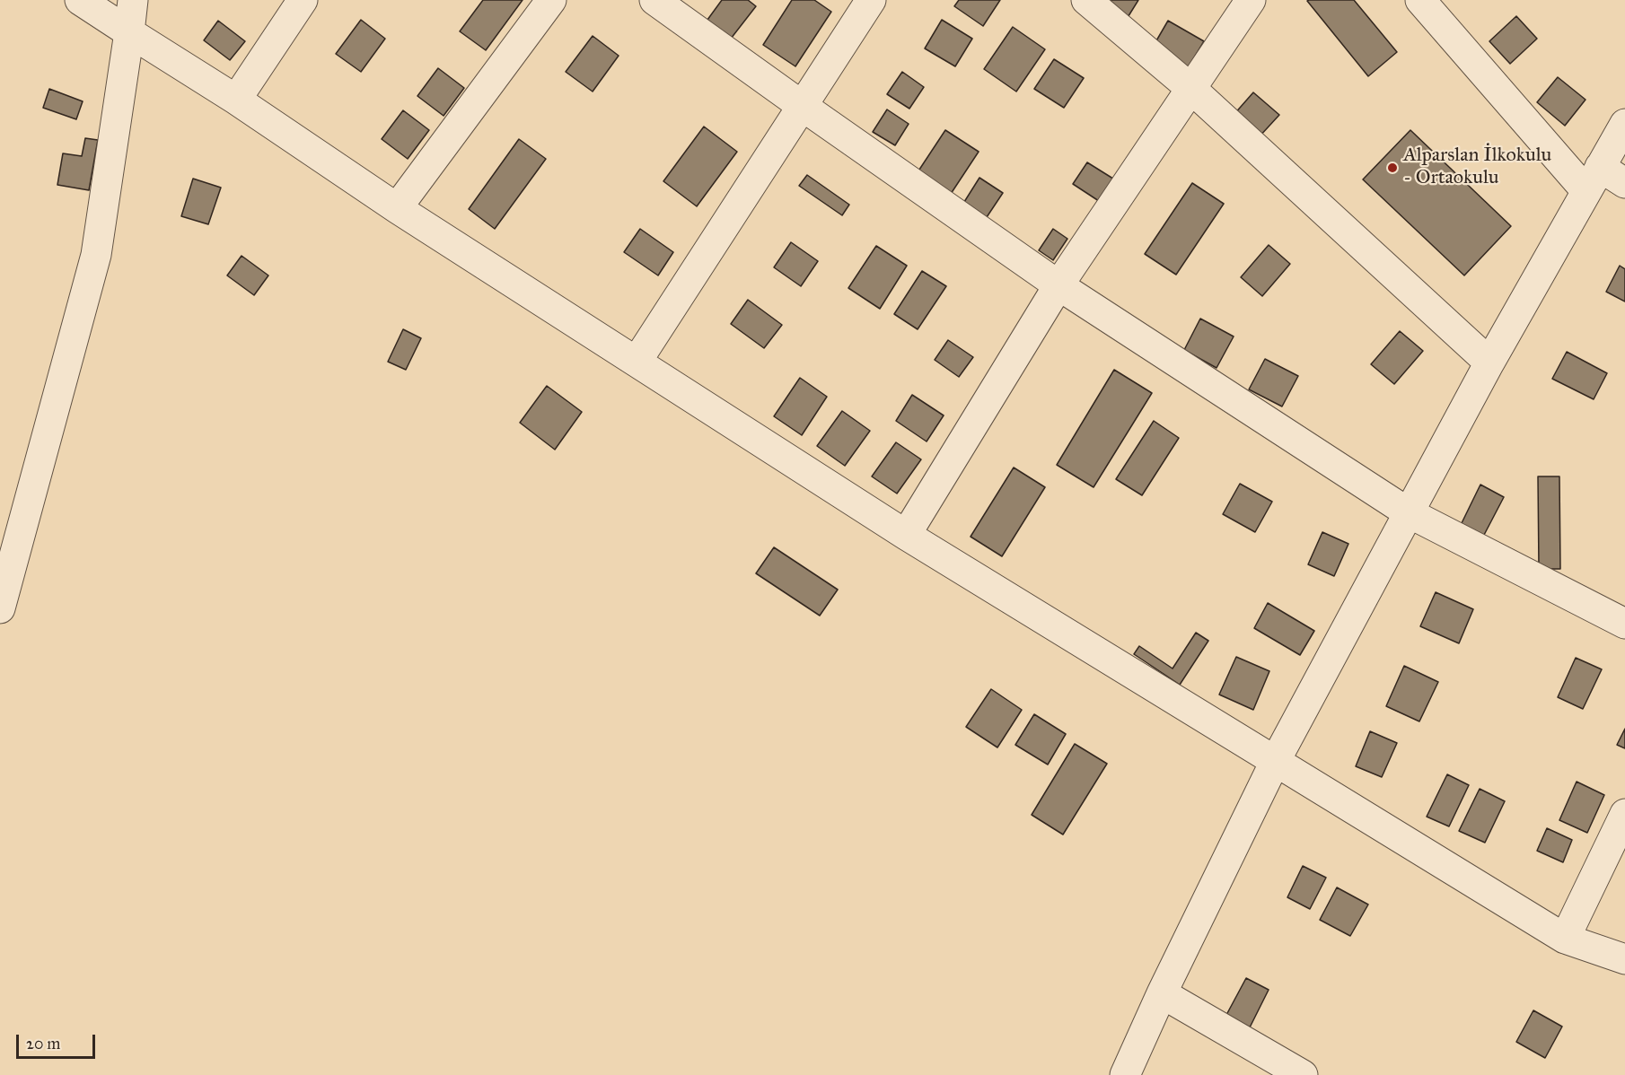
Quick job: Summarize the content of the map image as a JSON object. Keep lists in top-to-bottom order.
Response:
{
  "places": ["Alparslan İlkokulu - Ortaokulu"],
  "scale_bar": "20 m"
}
